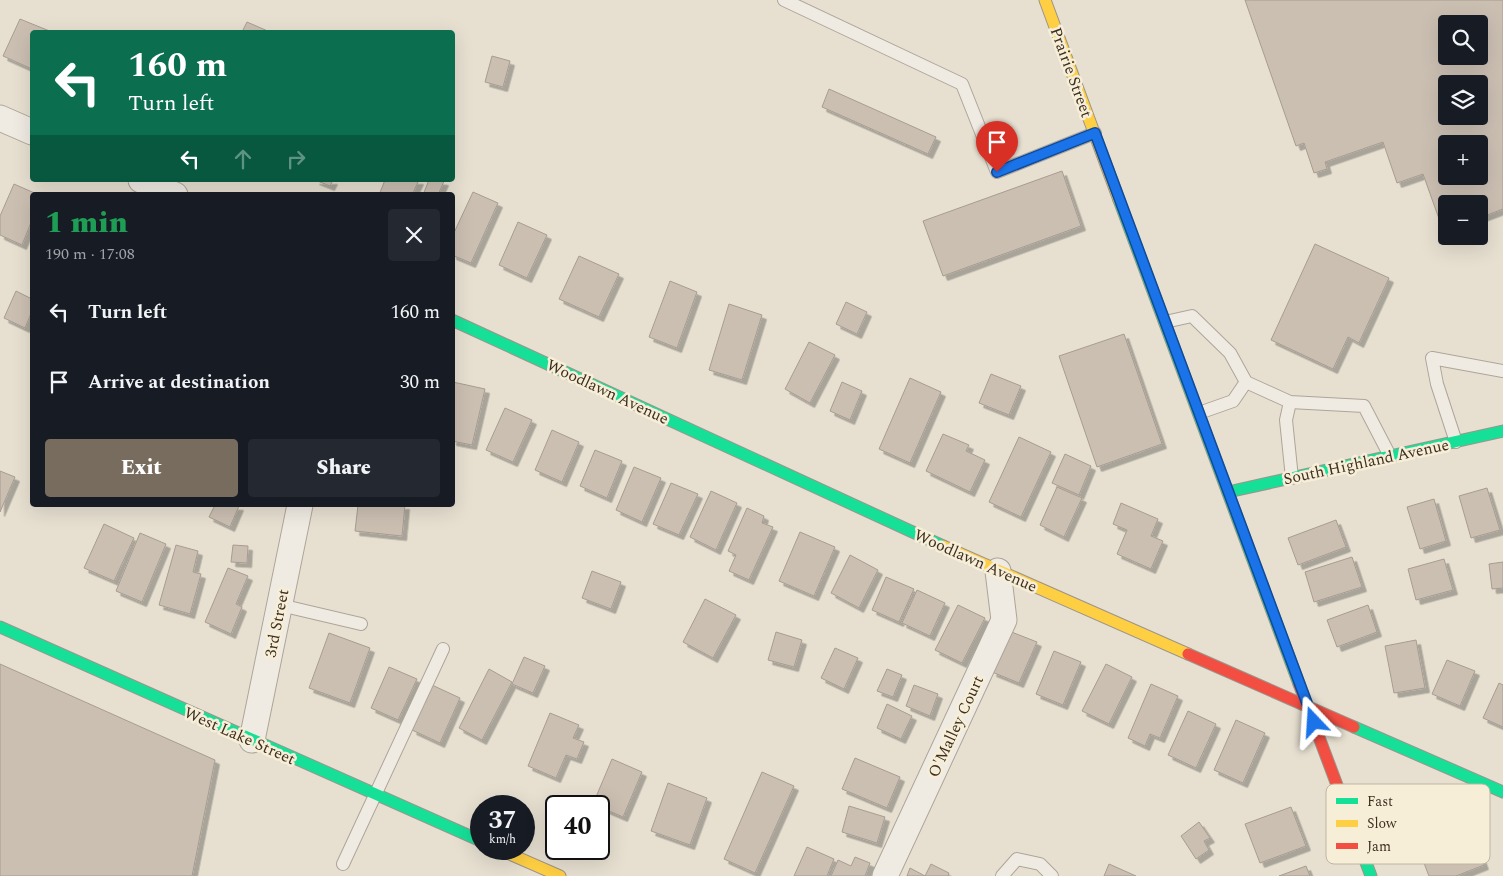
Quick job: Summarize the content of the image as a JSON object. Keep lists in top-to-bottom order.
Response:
{
  "streets": {
    "street": [
      "Prairie Street",
      "Woodlawn Avenue",
      "South Highland Avenue",
      "3rd Street",
      "O'Malley Court",
      "West Lake Street"
    ]
  },
  "crossings": [
    ["Prairie Street", "Woodlawn Avenue"],
    ["Prairie Street", "South Highland Avenue"],
    ["Woodlawn Avenue", "O'Malley Court"],
    ["3rd Street", "West Lake Street"]
  ],
  "legend": ["Fast", "Slow", "Jam"],
  "page": {
    "map_buttons": ["+", "−"],
    "turn": ["160 m", "Turn left"],
    "heading": ["1 min", "190 m · 17:08"],
    "list": [
      {
        "name": "Turn left",
        "value": "160 m"
      },
      {
        "name": "Arrive at destination",
        "value": "30 m"
      }
    ],
    "buttons": ["Exit", "Share"],
    "speed": "37 km/h",
    "limit": "40"
  }
}
